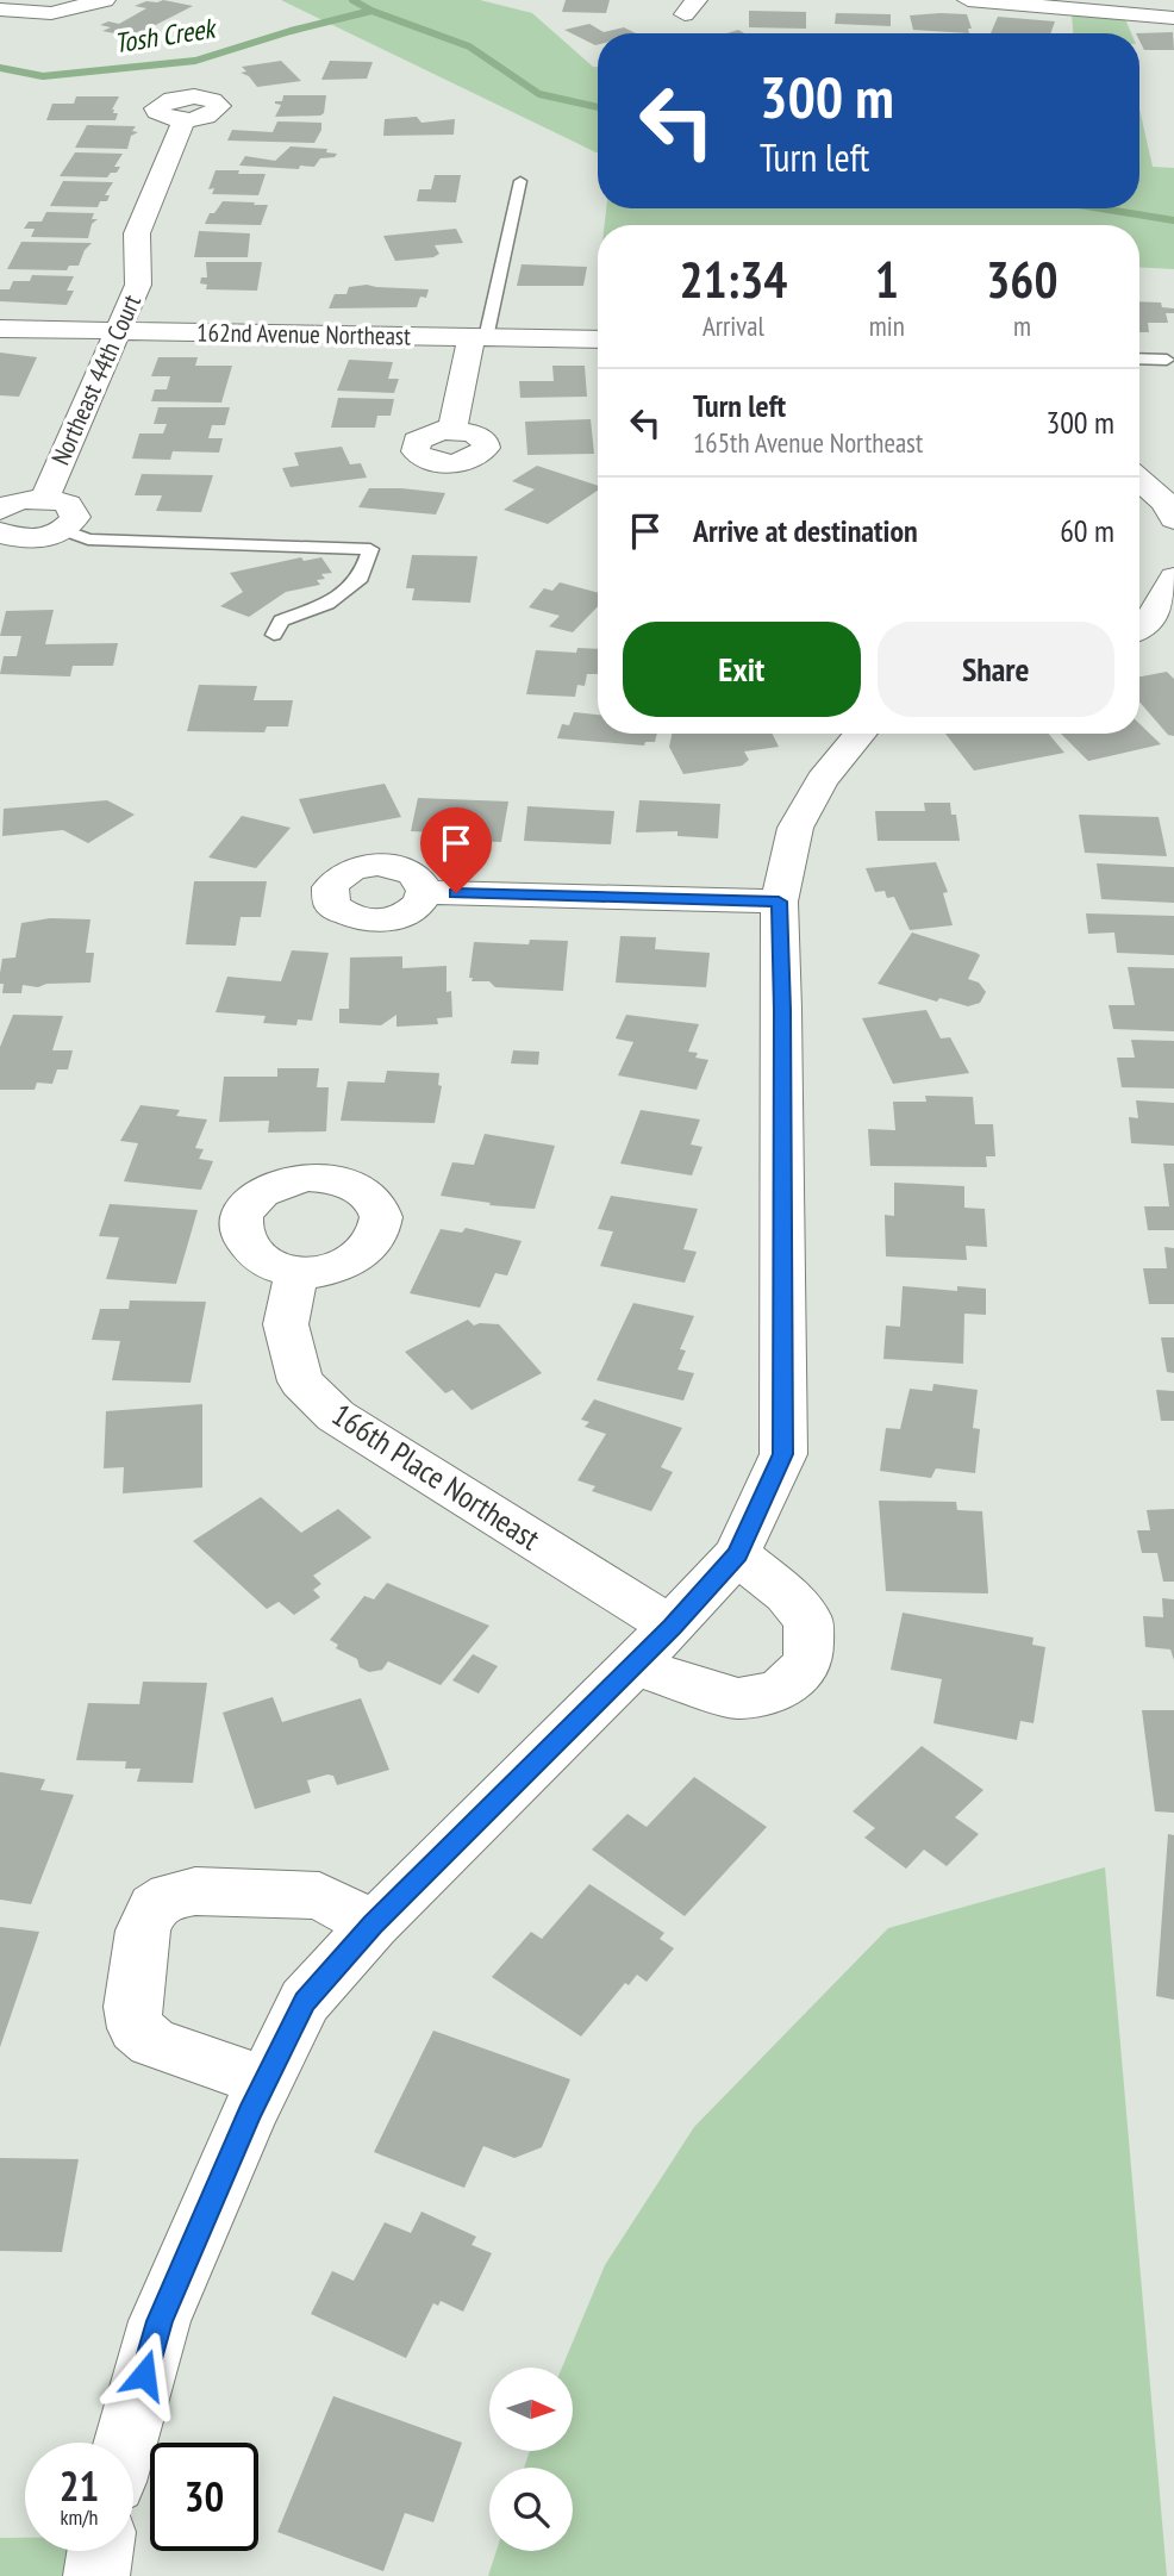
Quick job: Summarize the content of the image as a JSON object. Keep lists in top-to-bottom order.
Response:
{
  "streets": {
    "street": ["162nd Avenue Northeast", "Northeast 44th Court", "166th Place Northeast"]
  },
  "crossings": [
    ["162nd Avenue Northeast", "Northeast 44th Court"]
  ],
  "water": ["Tosh Creek"],
  "north": "right",
  "page": {
    "turn": ["300 m", "Turn left"],
    "eta": [
      "21:34",
      "Arrival",
      "1",
      "min",
      "360",
      "m"
    ],
    "list": [
      {
        "name": "Turn left",
        "note": "165th Avenue Northeast",
        "value": "300 m"
      },
      {
        "name": "Arrive at destination",
        "value": "60 m"
      }
    ],
    "buttons": ["Exit", "Share"],
    "speed": "21 km/h",
    "limit": "30"
  }
}
